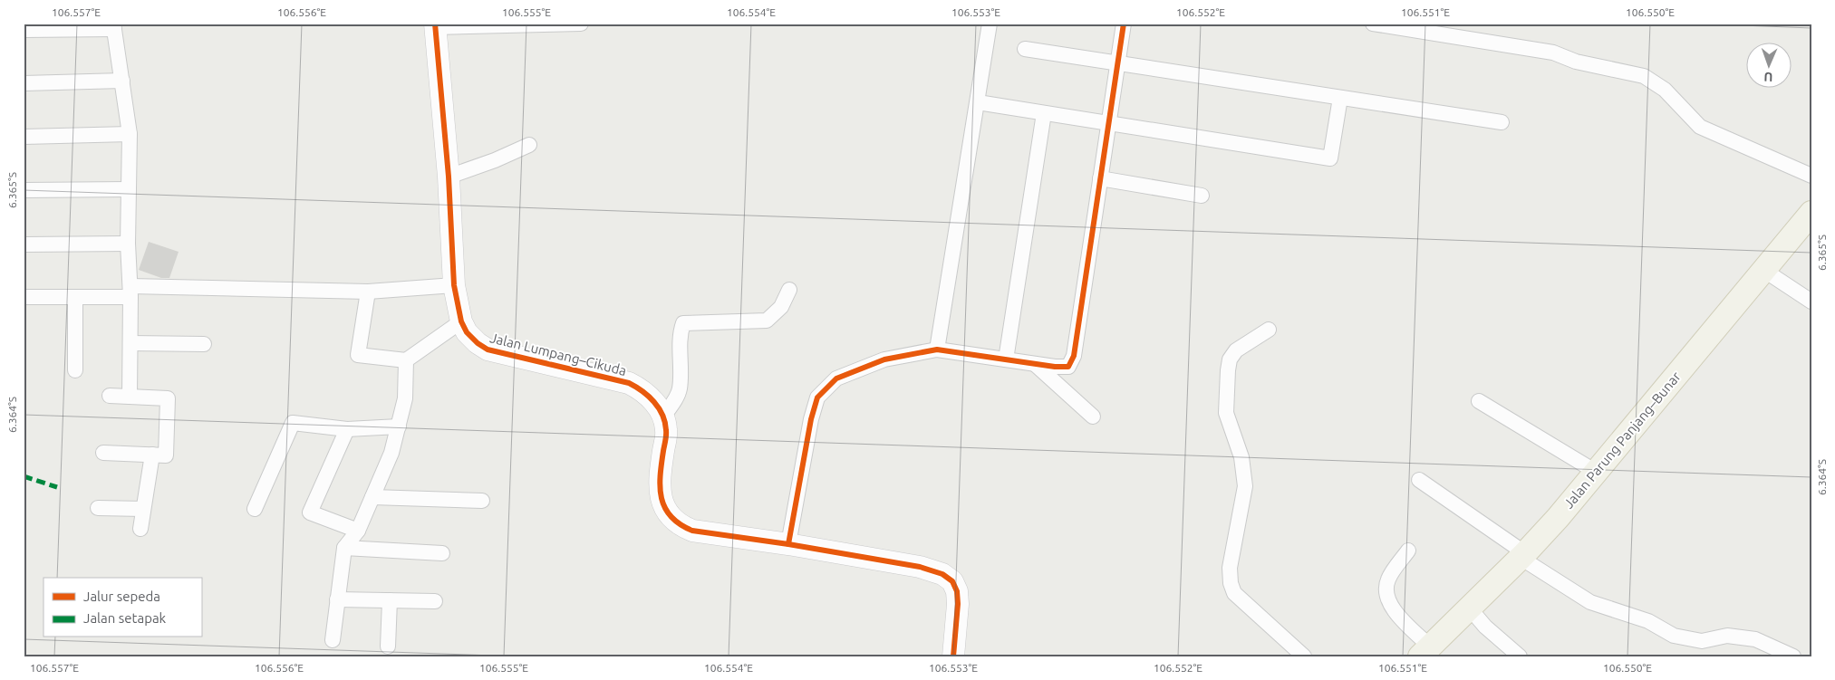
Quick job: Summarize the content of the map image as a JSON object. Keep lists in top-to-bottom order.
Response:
{
  "streets": {
    "main road": ["Jalan Parung Panjang–Bunar"],
    "street": ["Jalan Lumpang–Cikuda"]
  },
  "legend": ["Jalur sepeda", "Jalan setapak"],
  "north": "bottom",
  "coordinates": [
    "106.557°E",
    "106.556°E",
    "106.555°E",
    "106.554°E",
    "106.553°E",
    "106.552°E",
    "106.551°E",
    "106.550°E",
    "6.365°S",
    "6.364°S"
  ]
}
